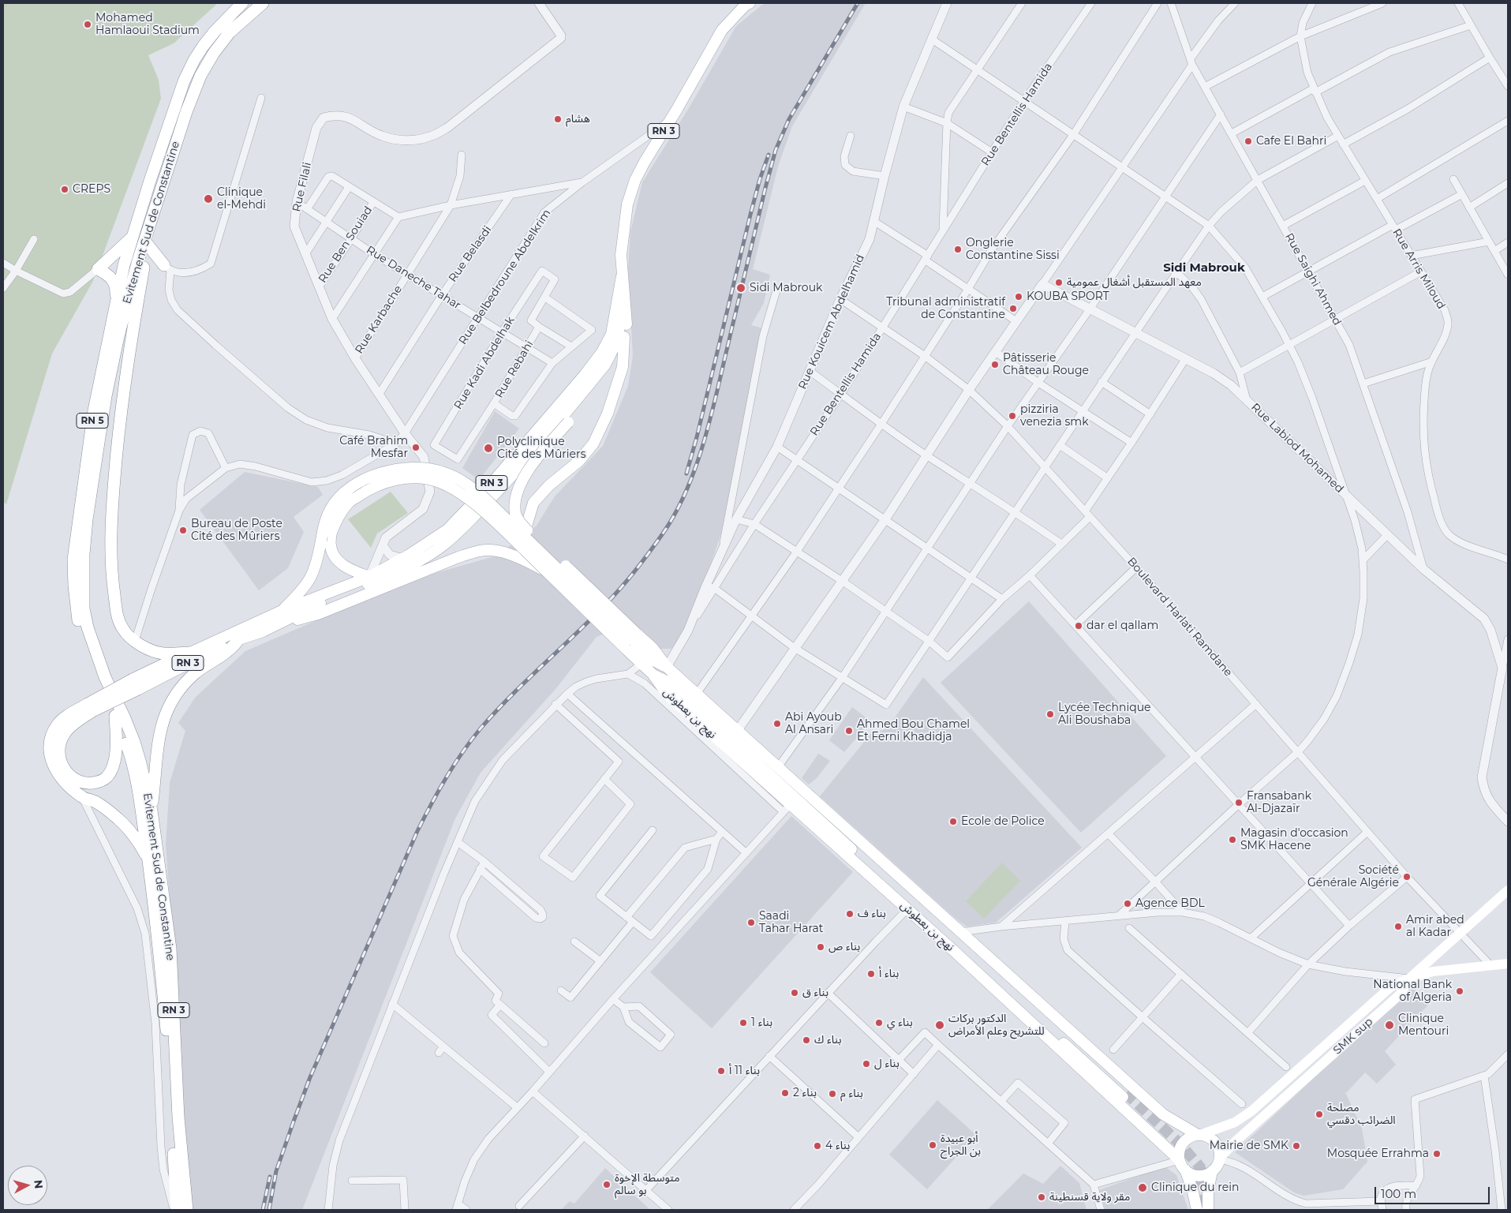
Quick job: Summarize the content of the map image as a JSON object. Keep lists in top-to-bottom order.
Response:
{
  "streets": {
    "highway": ["RN 3", "Evitement Sud de Constantine", "RN 5"],
    "main road": ["نهج بن بعطوش", "SMK sup"],
    "street": [
      "Rue Bentellis Hamida",
      "Rue Filali",
      "Rue Ben Souiad",
      "Rue Belasdi",
      "Rue Arris Miloud",
      "Rue Belbedroune Abdelkrim",
      "Rue Daneche Tahar",
      "Rue Saighi Ahmed",
      "Rue Karbache",
      "Rue Kouicem Abdelhamid",
      "Rue Kadi Abdelhak",
      "Rue Rebahi",
      "Rue Labiod Mohamed",
      "Boulevard Harlati Ramdane"
    ]
  },
  "crossings": [
    ["Rue Bentellis Hamida", "Rue Kouicem Abdelhamid"],
    ["Rue Bentellis Hamida", "Boulevard Harlati Ramdane"],
    ["RN 3", "Rue Filali"],
    ["RN 3", "Evitement Sud de Constantine"],
    ["RN 3", "Rue Belbedroune Abdelkrim"],
    ["Rue Filali", "Rue Ben Souiad"],
    ["Rue Filali", "Rue Belasdi"],
    ["Rue Filali", "Rue Belbedroune Abdelkrim"],
    ["Rue Filali", "Rue Daneche Tahar"],
    ["Rue Filali", "Rue Karbache"],
    ["Rue Ben Souiad", "Rue Daneche Tahar"],
    ["Rue Belasdi", "Rue Daneche Tahar"],
    ["Rue Belbedroune Abdelkrim", "Rue Daneche Tahar"],
    ["Rue Daneche Tahar", "Rue Karbache"],
    ["Rue Daneche Tahar", "Rue Kadi Abdelhak"],
    ["Rue Daneche Tahar", "Rue Rebahi"],
    ["Rue Saighi Ahmed", "Rue Labiod Mohamed"],
    ["Rue Kouicem Abdelhamid", "Boulevard Harlati Ramdane"],
    ["Rue Kadi Abdelhak", "Rue Rebahi"],
    ["نهج بن بعطوش", "SMK sup"]
  ],
  "districts": ["Sidi Mabrouk"],
  "places": [
    "Mohamed Hamlaoui Stadium",
    "هشام",
    "Cafe El Bahri",
    "CREPS",
    "Clinique el-Mehdi",
    "Onglerie Constantine Sissi",
    "معهد المستقبل أشغال عمومية",
    "Sidi Mabrouk",
    "KOUBA SPORT",
    "Tribunal administratif de Constantine",
    "Pâtisserie Château Rouge",
    "pizziria venezia smk",
    "Café Brahim Mesfar",
    "Polyclinique Cité des Mûriers",
    "Bureau de Poste Cité des Mûriers",
    "dar el qallam",
    "Lycée Technique Ali Boushaba",
    "Abi Ayoub Al Ansari",
    "Ahmed Bou Chamel Et Ferni Khadidja",
    "Fransabank Al-Djazaïr",
    "Ecole de Police",
    "Magasin d'occasion SMK Hacene",
    "Société Générale Algérie",
    "Agence BDL",
    "بناء ف",
    "Saadi Tahar Harat",
    "Amir abed al Kadar",
    "بناء ص",
    "بناء أ",
    "National Bank of Algeria",
    "بناء ق",
    "بناء 1",
    "بناء ي",
    "الدكتور بركات للتشريح وعلم الأمراض",
    "Clinique Mentouri",
    "بناء ك",
    "بناء ل",
    "بناء 11 أ",
    "بناء 2",
    "بناء م",
    "مصلحة الضرائب دقسي",
    "أبو عبيدة بن الجراح",
    "بناء 4",
    "Mairie de SMK",
    "Mosquée Errahma",
    "متوسطة الإخوة بو سالم",
    "Clinique du rein",
    "مقر ولاية قسنطينة"
  ],
  "scale_bar": "100 m",
  "north": "right"
}
